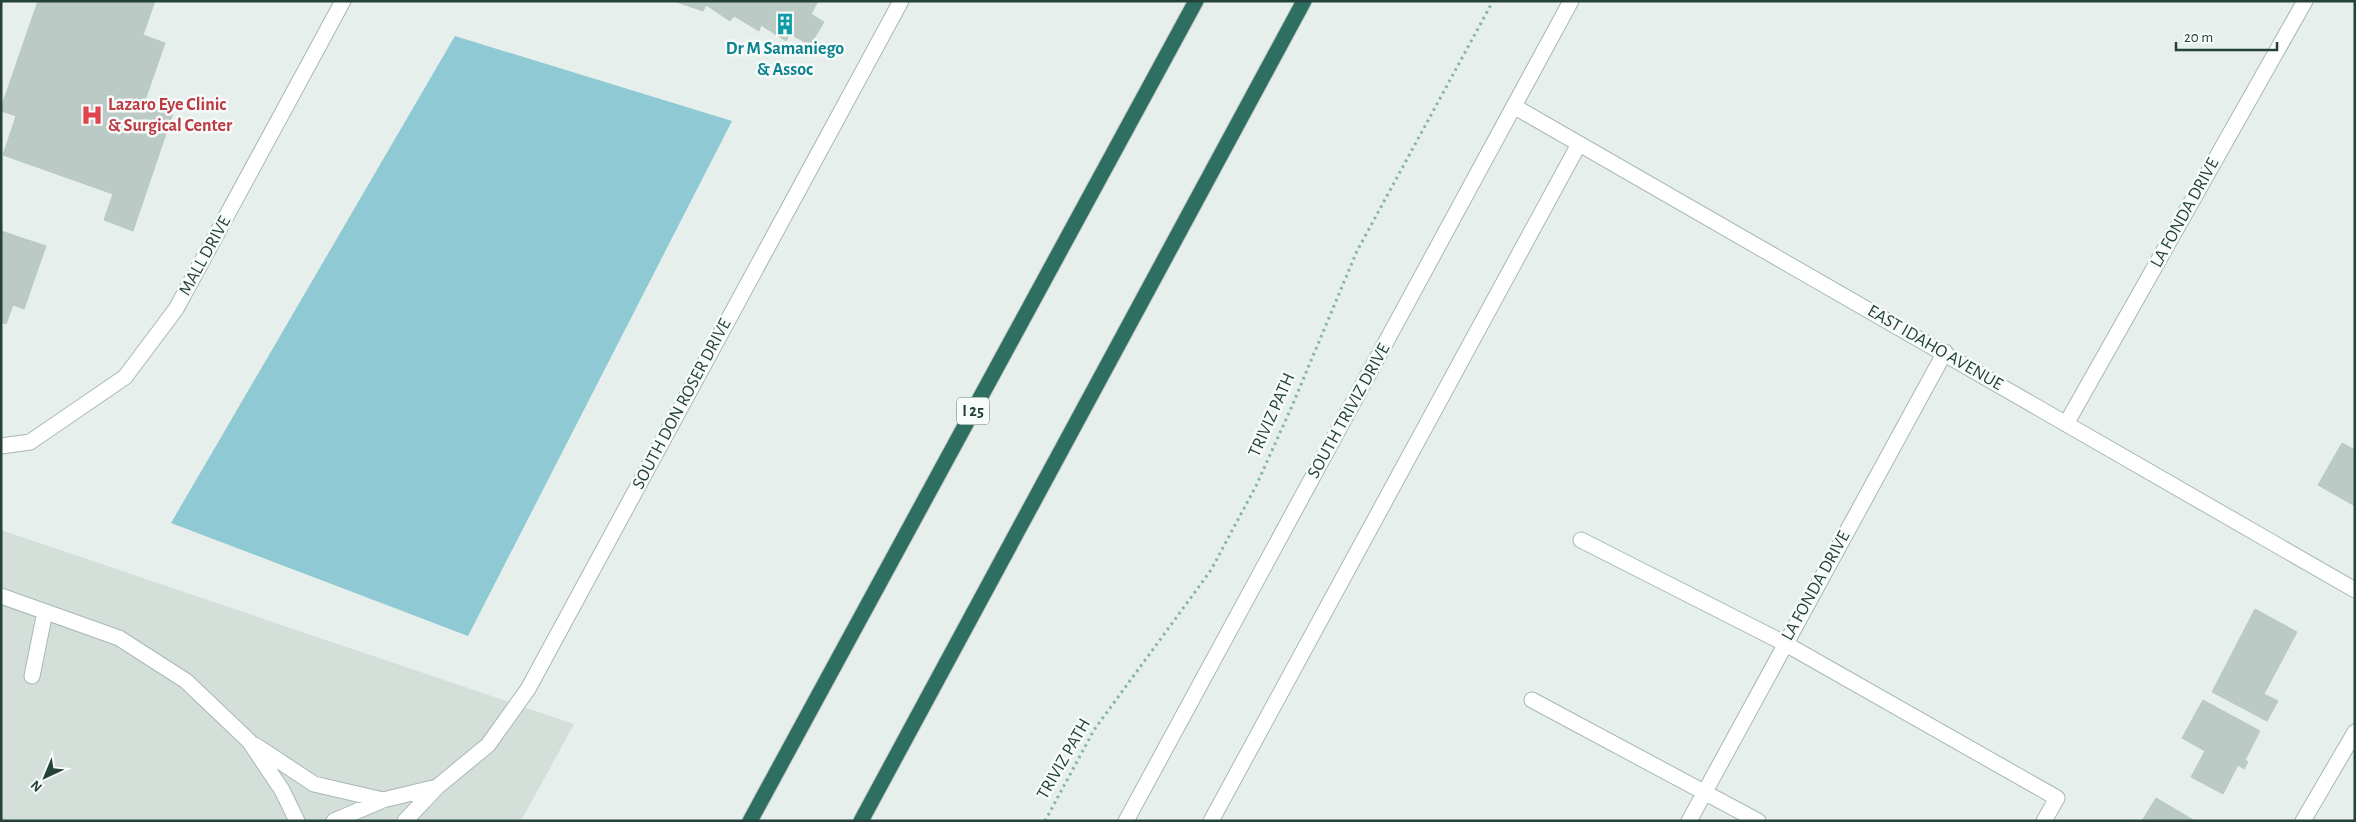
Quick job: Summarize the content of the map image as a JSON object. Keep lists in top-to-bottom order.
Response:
{
  "streets": {
    "highway": ["I 25"],
    "street": [
      "LA FONDA DRIVE",
      "MALL DRIVE",
      "EAST IDAHO AVENUE",
      "SOUTH DON ROSER DRIVE",
      "SOUTH TRIVIZ DRIVE"
    ],
    "path": ["TRIVIZ PATH"]
  },
  "crossings": [
    ["LA FONDA DRIVE", "EAST IDAHO AVENUE"],
    ["EAST IDAHO AVENUE", "SOUTH TRIVIZ DRIVE"]
  ],
  "places": {
    "building": ["Dr M Samaniego & Assoc"],
    "hospital": ["Lazaro Eye Clinic & Surgical Center"]
  },
  "scale_bar": "20 m",
  "north": "bottom left"
}
